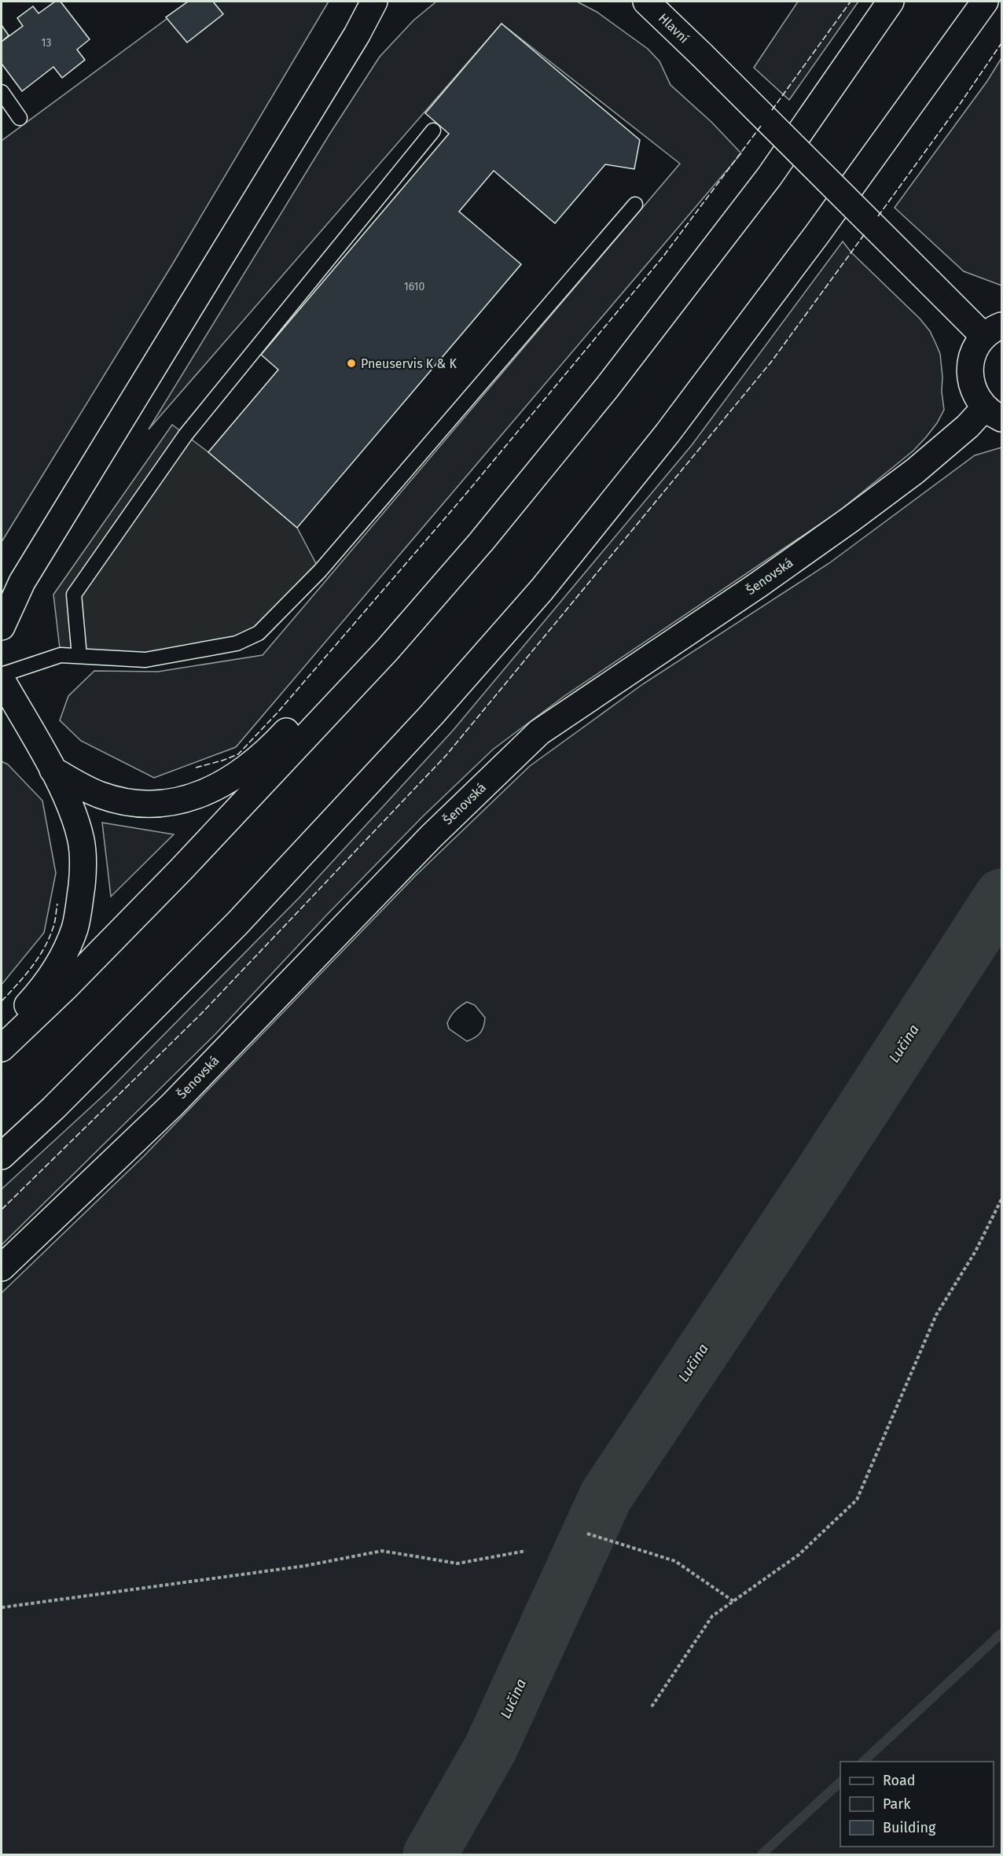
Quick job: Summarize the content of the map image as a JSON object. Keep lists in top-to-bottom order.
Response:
{
  "streets": {
    "main road": ["Hlavní", "Šenovská"]
  },
  "water": ["Lučina"],
  "places": ["Pneuservis K & K"],
  "house_numbers": ["13", "1610"],
  "legend": ["Road", "Park", "Building"]
}
